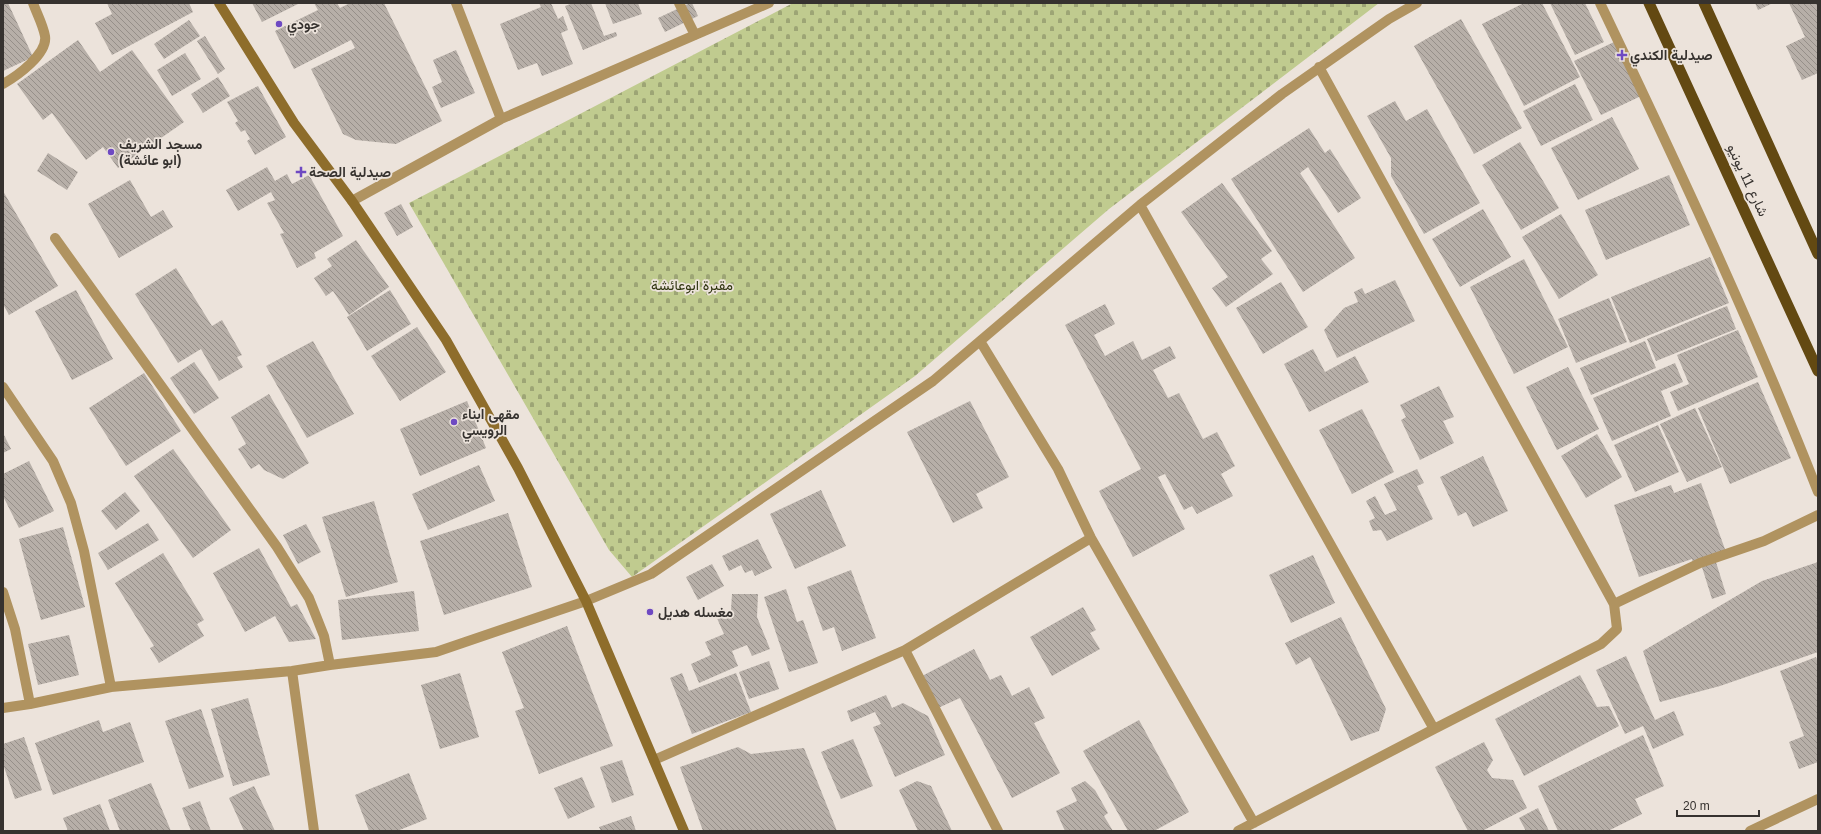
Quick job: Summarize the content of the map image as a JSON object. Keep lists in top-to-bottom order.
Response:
{
  "streets": {
    "highway": ["شارع 11 يونيو"]
  },
  "parks": ["مقبرة ابوعائشة"],
  "places": {
    "other": [
      "جودي",
      "مسجد الشريف (ابو عائشة)",
      "مقهى ابناء الرويسي",
      "مغسله هديل"
    ],
    "health": ["صيدلية الكندي", "صيدلية الصحة"]
  },
  "scale_bar": "20 m"
}
